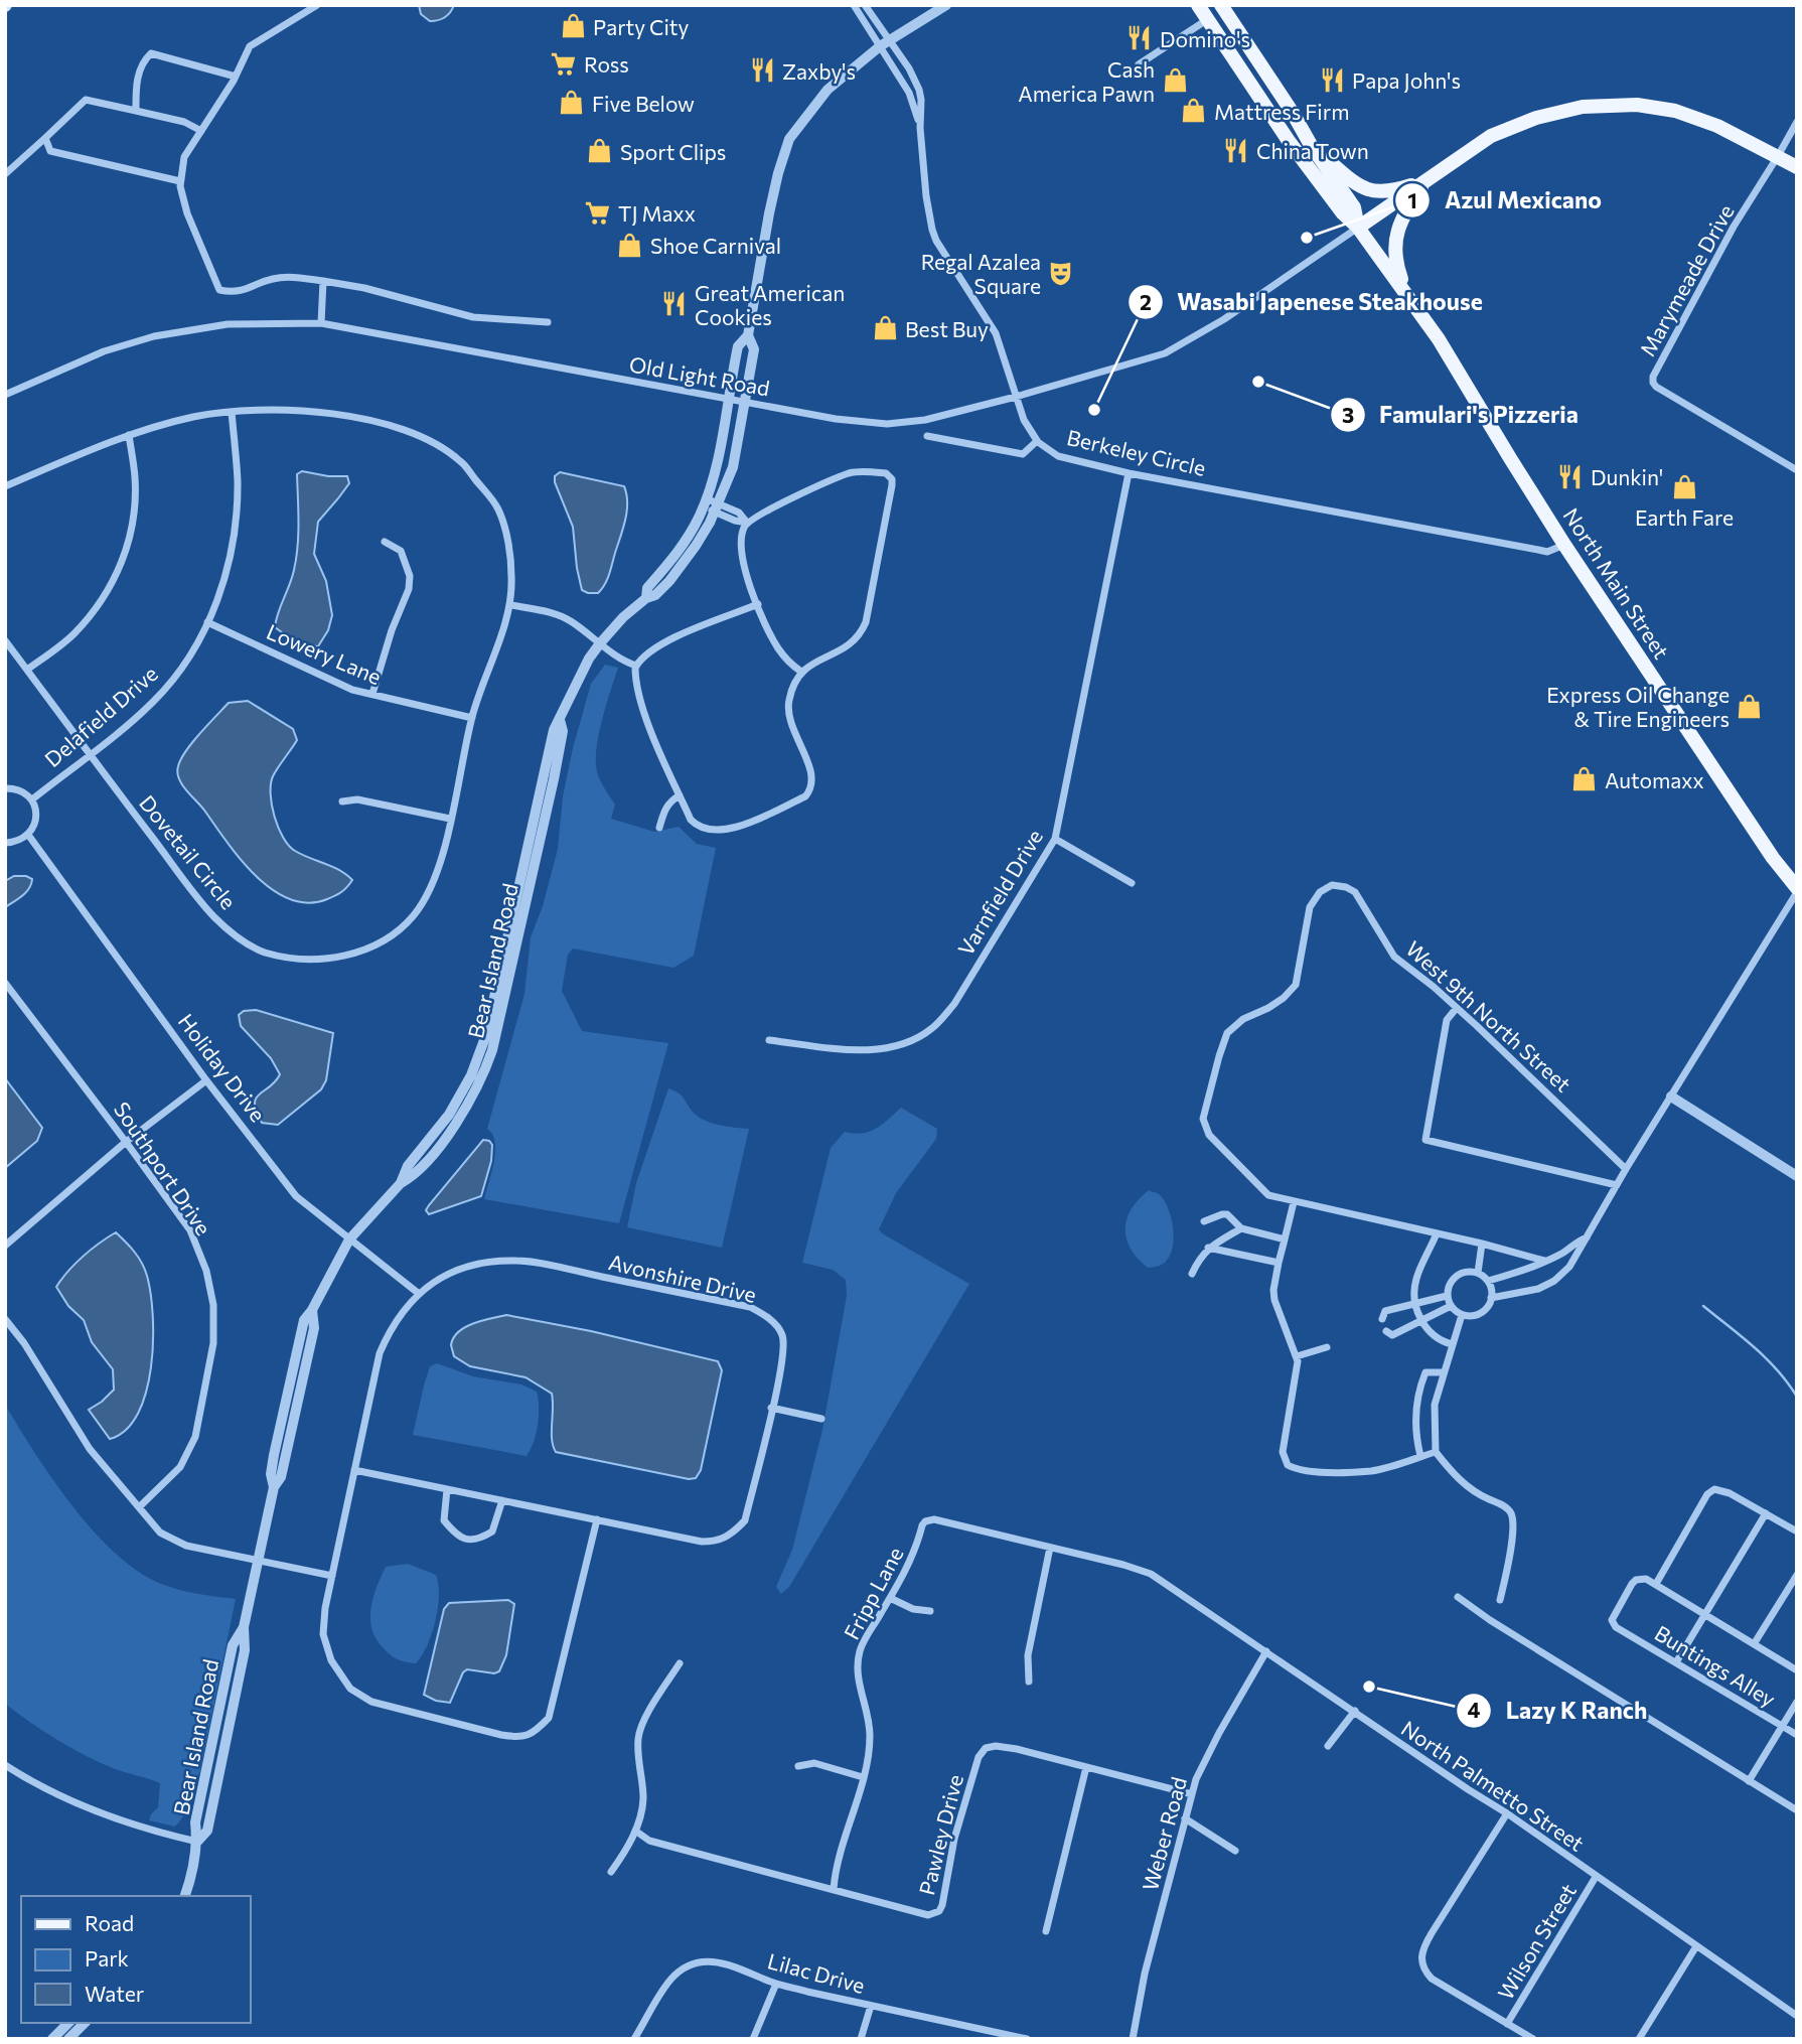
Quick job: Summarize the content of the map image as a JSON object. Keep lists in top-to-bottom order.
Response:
{
  "streets": {
    "main road": ["North Main Street"],
    "street": [
      "Marymeade Drive",
      "Old Light Road",
      "Berkeley Circle",
      "Lowery Lane",
      "Delafield Drive",
      "Dovetail Circle",
      "Varnfield Drive",
      "Bear Island Road",
      "West 9th North Street",
      "Holiday Drive",
      "Southport Drive",
      "Avonshire Drive",
      "Fripp Lane",
      "Buntings Alley",
      "North Palmetto Street",
      "Weber Road",
      "Pawley Drive",
      "Wilson Street",
      "Lilac Drive"
    ]
  },
  "crossings": [
    ["Old Light Road", "Berkeley Circle"],
    ["Old Light Road", "North Main Street"],
    ["Old Light Road", "Bear Island Road"],
    ["Berkeley Circle", "North Main Street"],
    ["Berkeley Circle", "Varnfield Drive"],
    ["Lowery Lane", "Delafield Drive"],
    ["Lowery Lane", "Dovetail Circle"],
    ["Delafield Drive", "Dovetail Circle"],
    ["Bear Island Road", "Holiday Drive"],
    ["Holiday Drive", "Avonshire Drive"],
    ["Fripp Lane", "North Palmetto Street"],
    ["Fripp Lane", "Pawley Drive"],
    ["North Palmetto Street", "Weber Road"],
    ["North Palmetto Street", "Wilson Street"],
    ["Weber Road", "Pawley Drive"]
  ],
  "places": {
    "shop": [
      "Party City",
      "Cash America Pawn",
      "Five Below",
      "Mattress Firm",
      "Sport Clips",
      "Shoe Carnival",
      "Best Buy",
      "Earth Fare",
      "Express Oil Change & Tire Engineers",
      "Automaxx"
    ],
    "restaurant": [
      "Domino's",
      "Zaxby's",
      "Papa John's",
      "China Town",
      "Great American Cookies",
      "Dunkin'"
    ],
    "supermarket": ["Ross", "TJ Maxx"],
    "other": [
      "Azul Mexicano",
      "Famulari's Pizzeria",
      "Wasabi Japenese Steakhouse",
      "Lazy K Ranch"
    ],
    "theatre": ["Regal Azalea Square"]
  },
  "legend": ["Road", "Park", "Water"]
}
